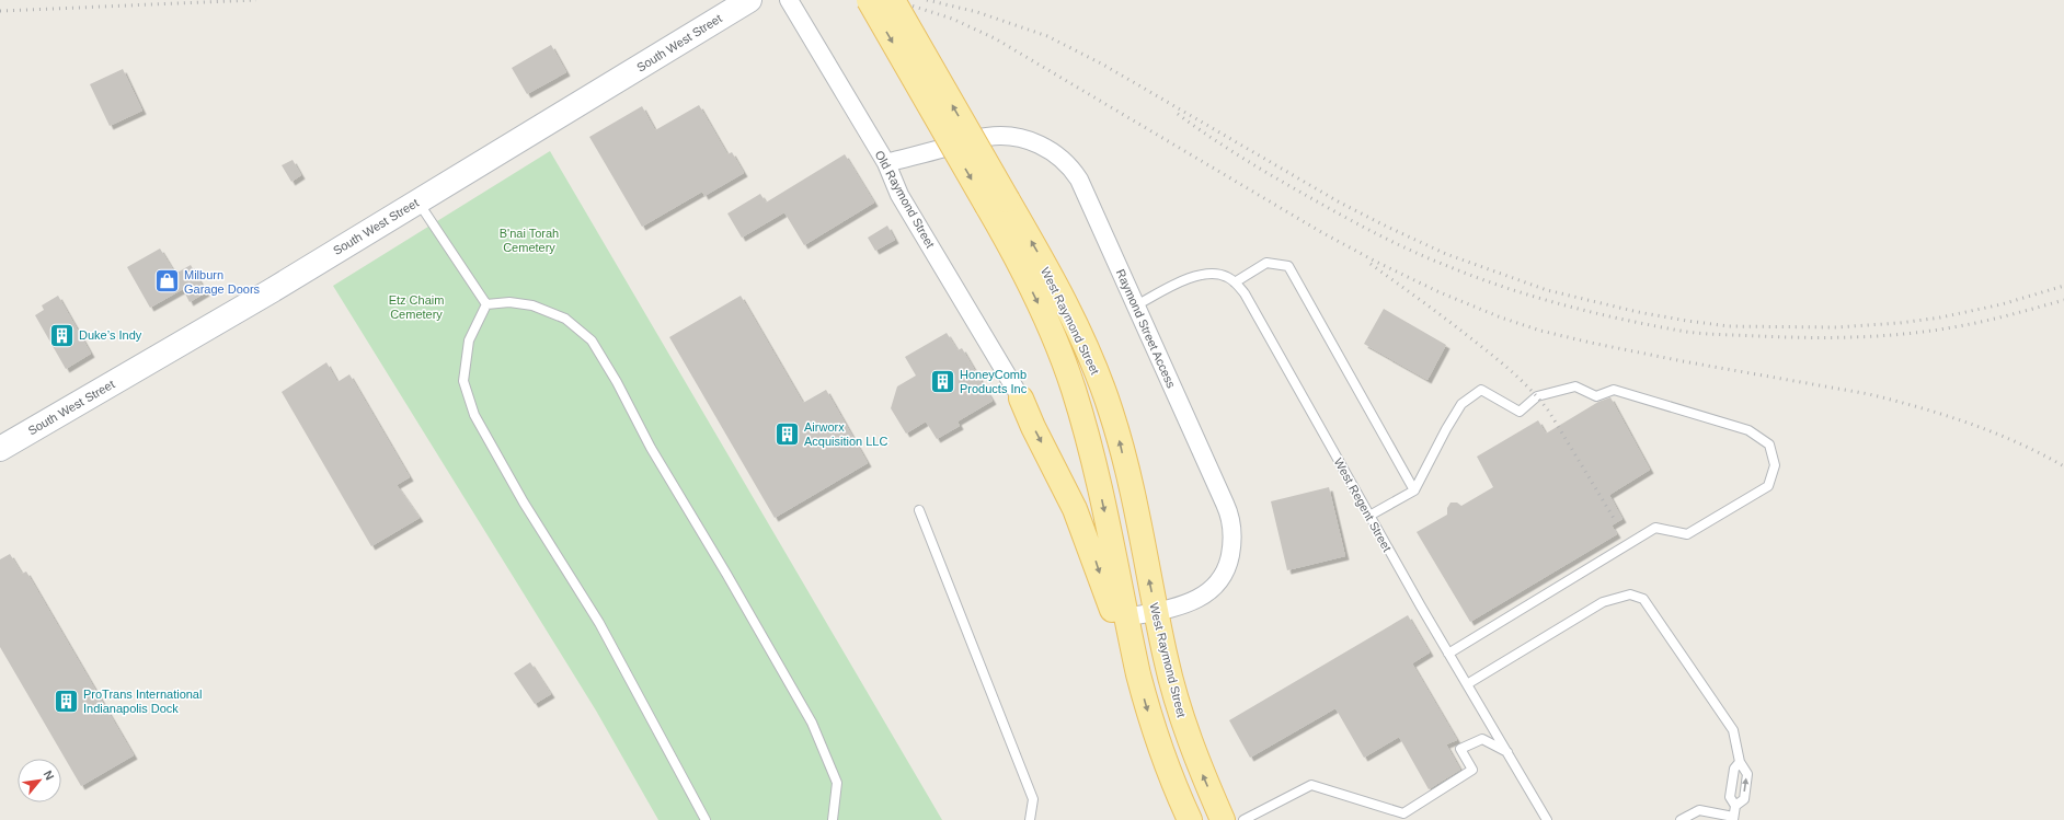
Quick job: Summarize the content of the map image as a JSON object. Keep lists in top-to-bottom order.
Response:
{
  "streets": {
    "main road": ["South West Street", "West Raymond Street"],
    "street": ["Old Raymond Street", "Raymond Street Access"],
    "lane": ["West Regent Street"]
  },
  "crossings": [
    ["Old Raymond Street", "Raymond Street Access"],
    ["West Raymond Street", "Raymond Street Access"],
    ["Raymond Street Access", "West Regent Street"]
  ],
  "parks": ["B'nai Torah Cemetery", "Etz Chaim Cemetery"],
  "places": {
    "shop": ["Milburn Garage Doors"],
    "building": [
      "Duke’s Indy",
      "HoneyComb Products Inc",
      "Airworx Acquisition LLC",
      "ProTrans International Indianapolis Dock"
    ]
  },
  "north": "top right"
}
